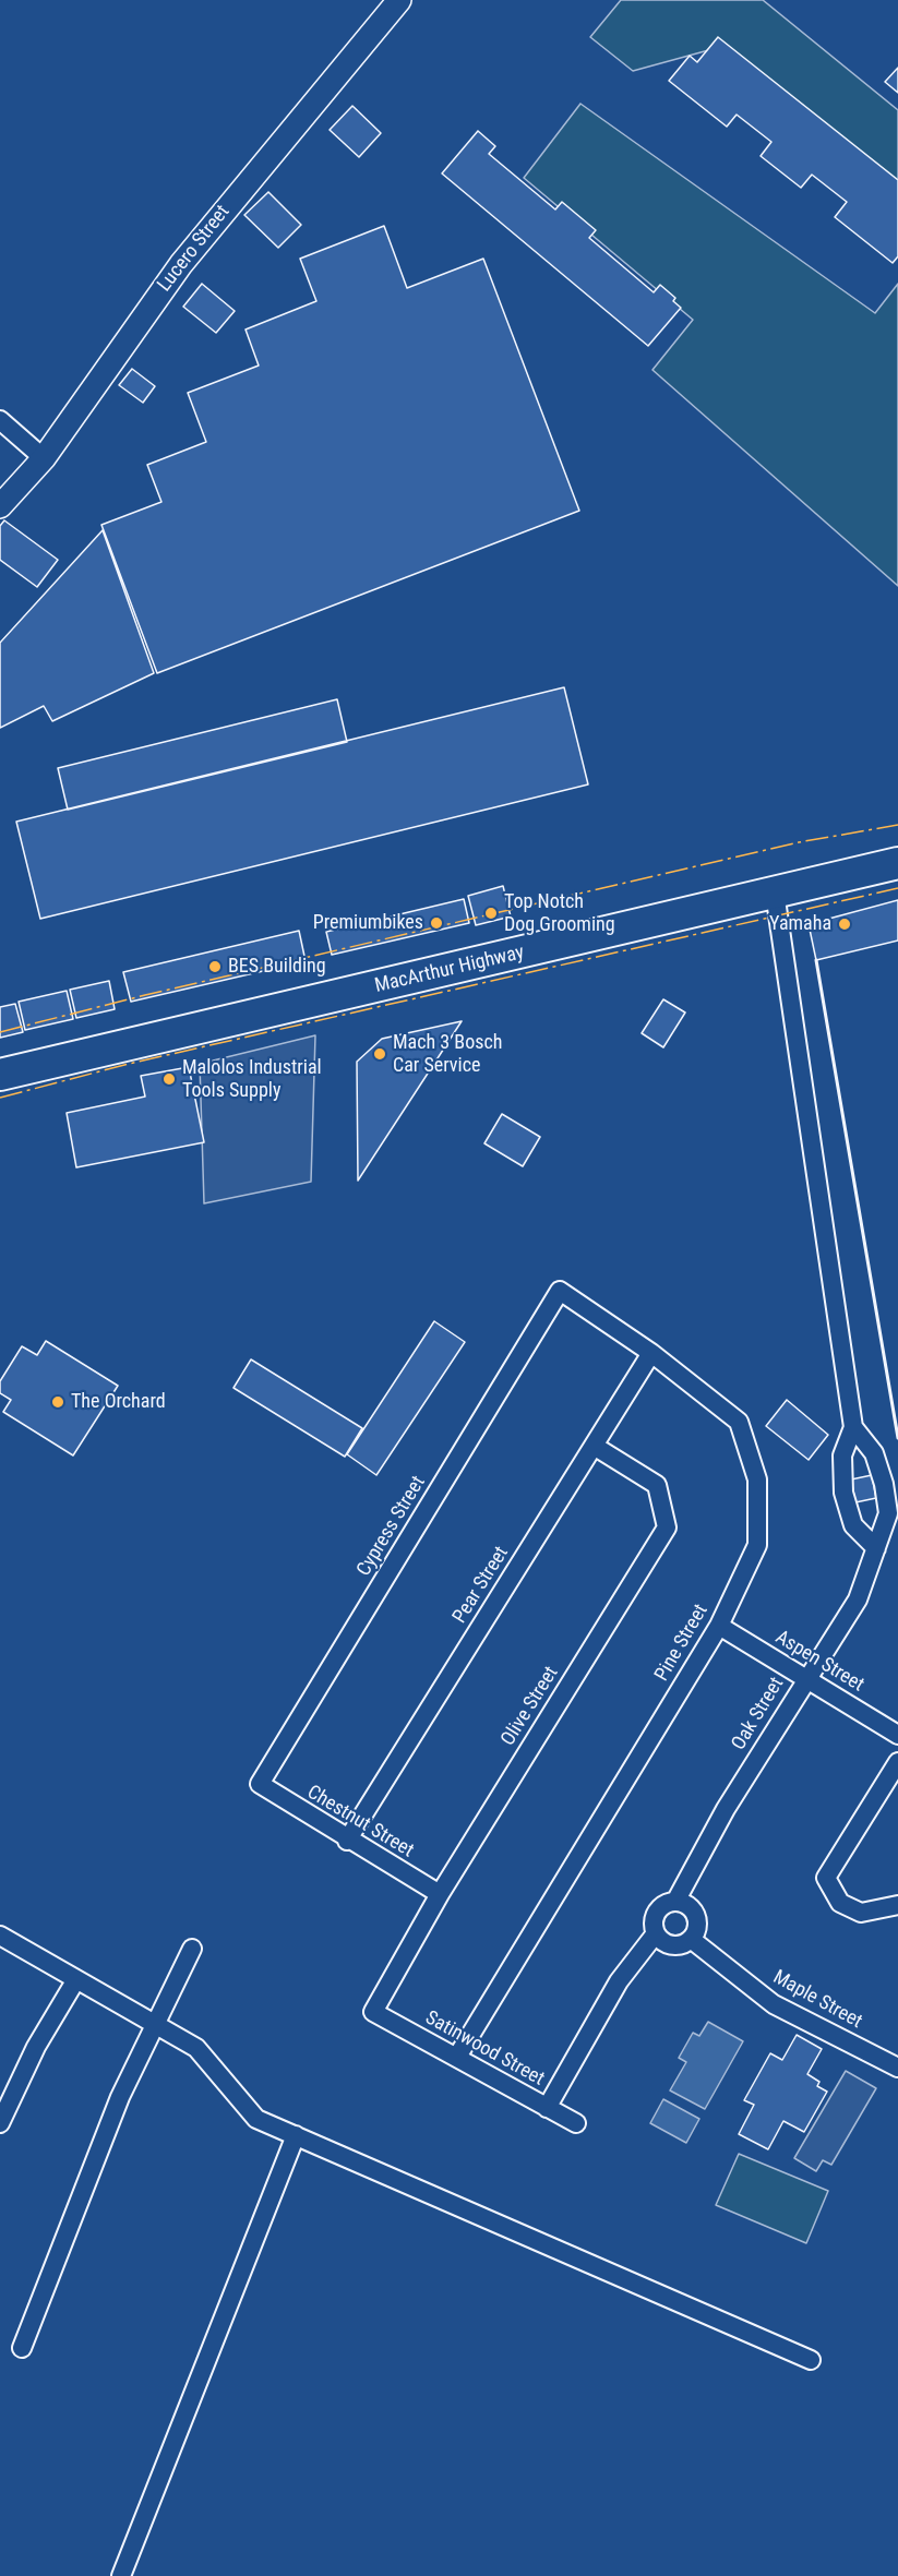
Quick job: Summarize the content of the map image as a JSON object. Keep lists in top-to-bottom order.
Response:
{
  "streets": {
    "highway": ["MacArthur Highway"],
    "street": [
      "Lucero Street",
      "Cypress Street",
      "Pear Street",
      "Pine Street",
      "Aspen Street",
      "Olive Street",
      "Oak Street",
      "Chestnut Street",
      "Maple Street",
      "Satinwood Street"
    ]
  },
  "crossings": [
    ["Cypress Street", "Pine Street"],
    ["Cypress Street", "Chestnut Street"],
    ["Pear Street", "Pine Street"],
    ["Pear Street", "Olive Street"],
    ["Pear Street", "Chestnut Street"],
    ["Pine Street", "Aspen Street"],
    ["Pine Street", "Satinwood Street"],
    ["Aspen Street", "Oak Street"],
    ["Olive Street", "Chestnut Street"],
    ["Olive Street", "Satinwood Street"],
    ["Oak Street", "Maple Street"]
  ],
  "places": [
    "Top Notch Dog Grooming",
    "Premiumbikes",
    "Yamaha",
    "BES Building",
    "Mach 3 Bosch Car Service",
    "Malolos Industrial Tools Supply",
    "The Orchard"
  ]
}
